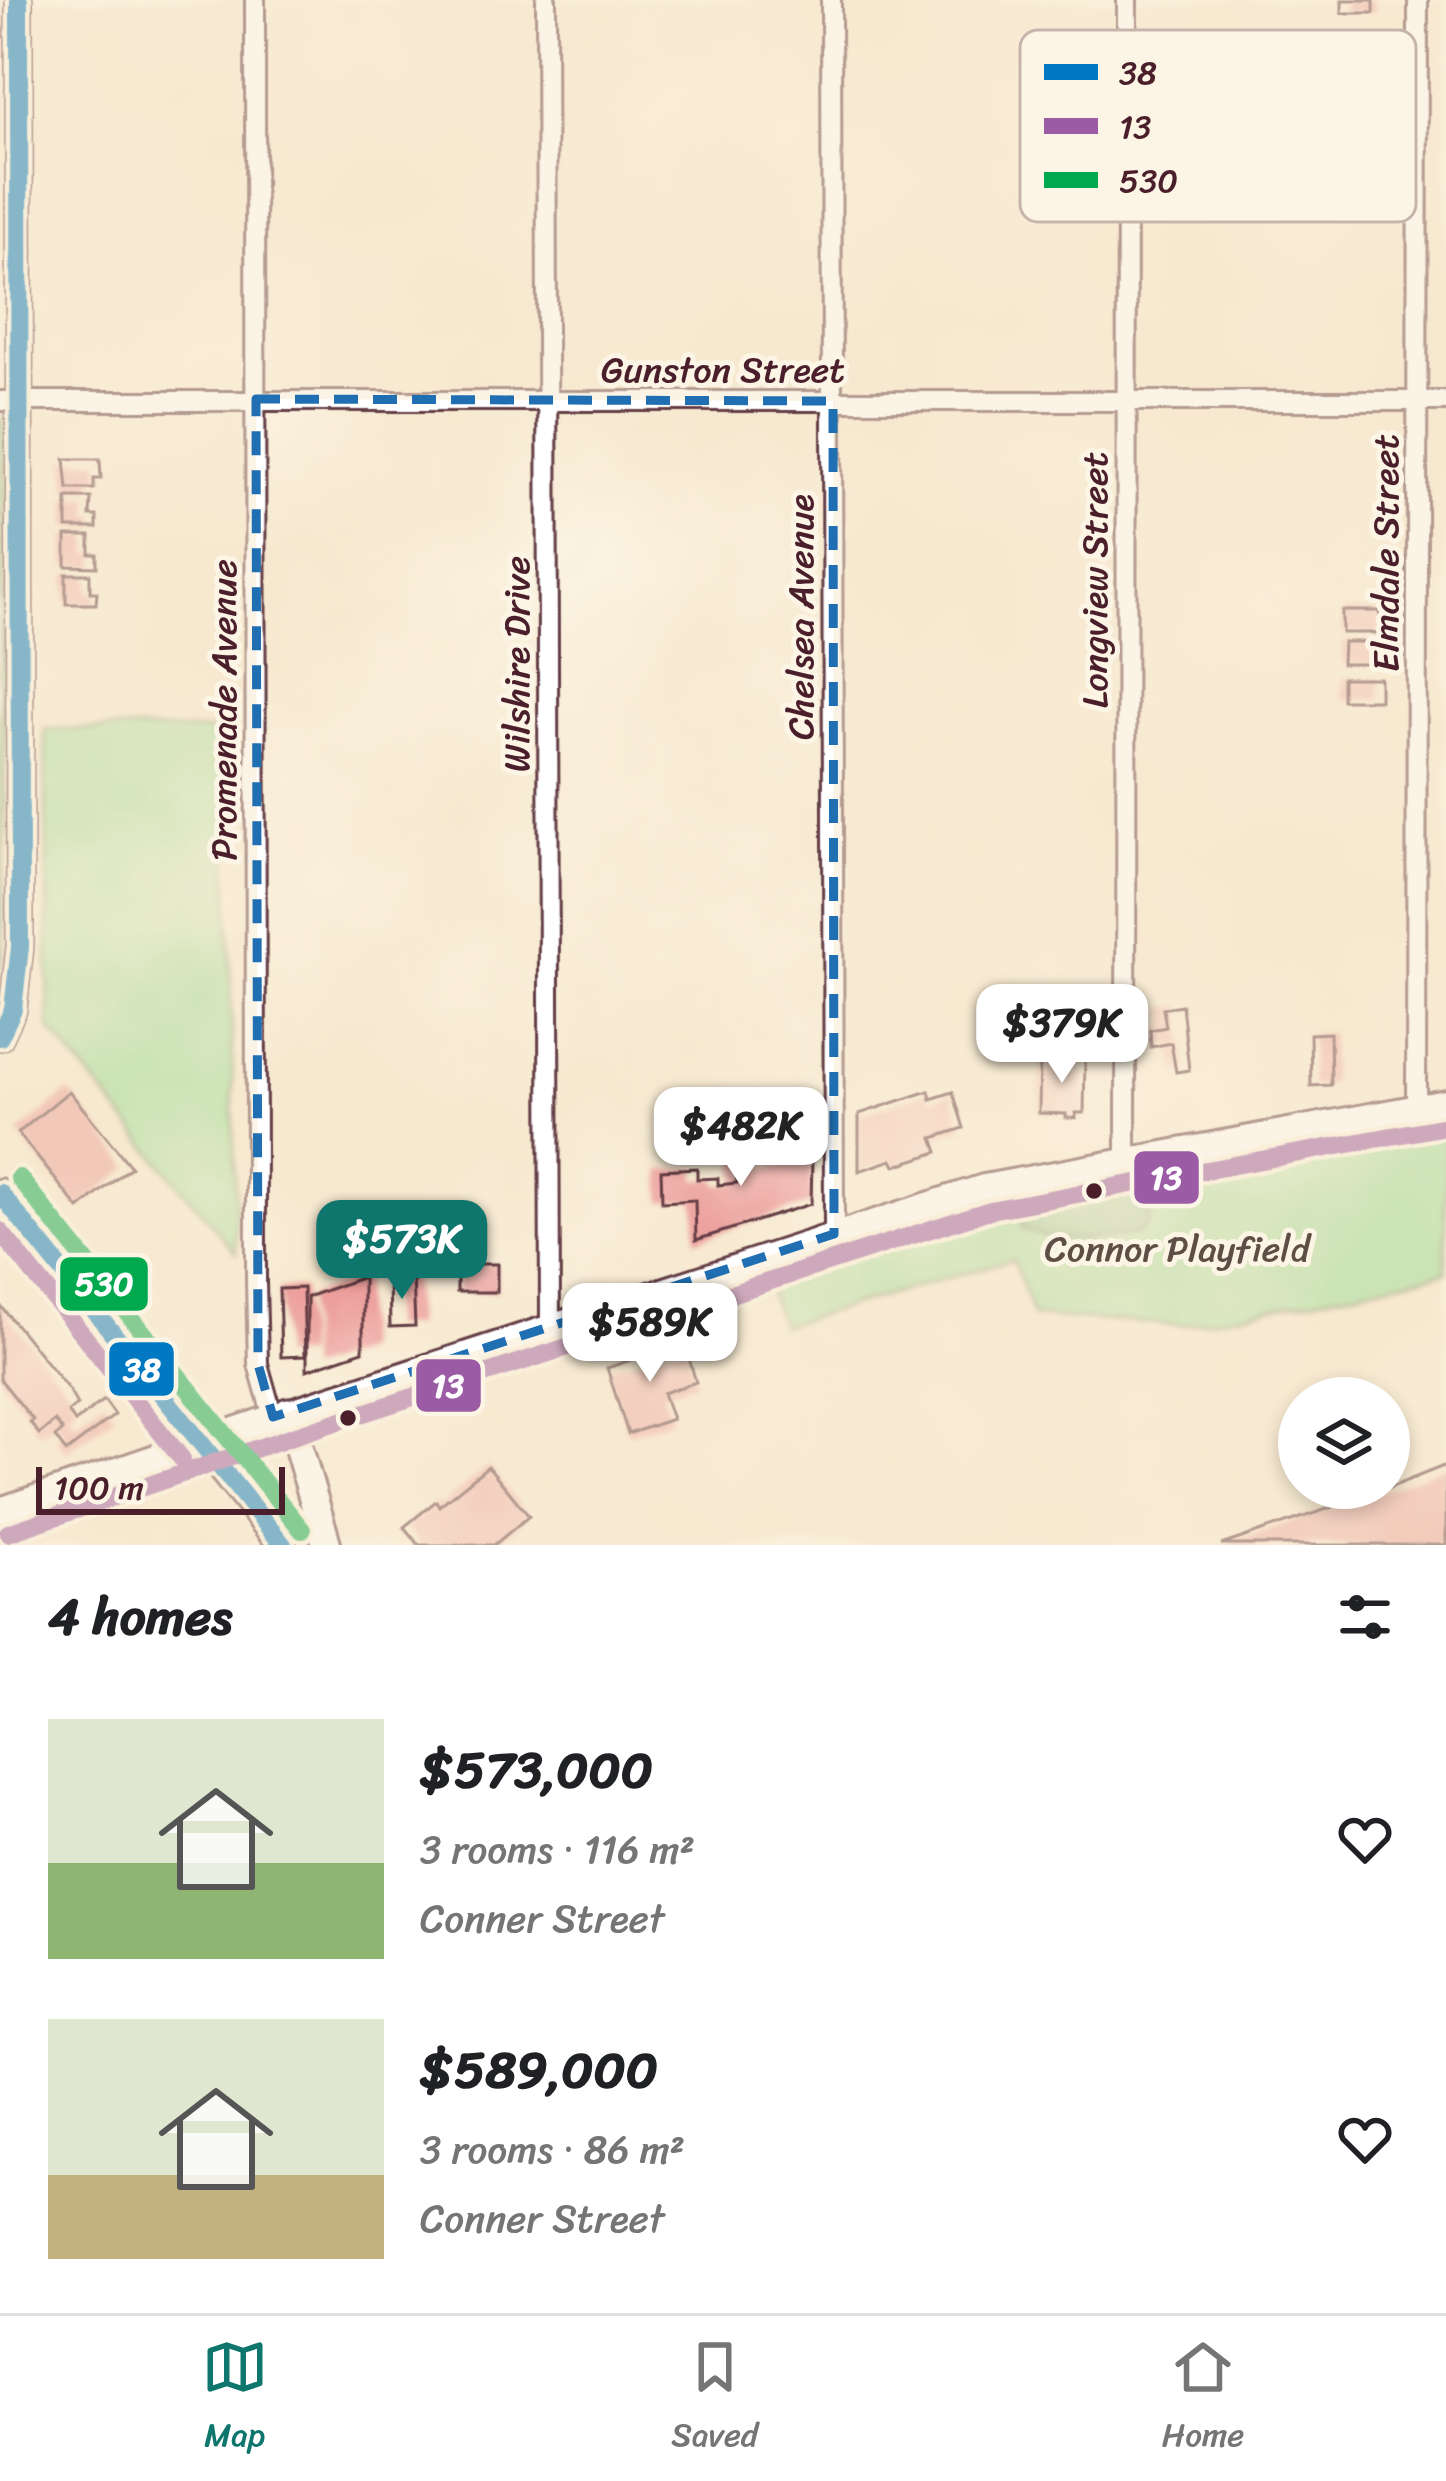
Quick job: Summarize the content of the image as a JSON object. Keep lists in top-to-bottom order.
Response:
{
  "streets": {
    "street": [
      "Gunston Street",
      "Elmdale Street",
      "Longview Street",
      "Chelsea Avenue",
      "Wilshire Drive",
      "Promenade Avenue"
    ]
  },
  "crossings": [
    ["Gunston Street", "Elmdale Street"],
    ["Gunston Street", "Longview Street"],
    ["Gunston Street", "Chelsea Avenue"],
    ["Gunston Street", "Wilshire Drive"],
    ["Gunston Street", "Promenade Avenue"]
  ],
  "parks": ["Connor Playfield"],
  "lines": ["transit line 38", "transit line 13", "transit line 530"],
  "legend": ["38", "13", "530"],
  "scale_bar": "100 m",
  "page": {
    "price": [
      "$379K",
      "$482K",
      "$573K",
      "$589K"
    ],
    "scale": "100 m",
    "heading": "4 homes",
    "list": [
      {
        "name": "$573,000",
        "note": "3 rooms · 116 m² · Conner Street"
      },
      {
        "name": "$589,000",
        "note": "3 rooms · 86 m² · Conner Street"
      }
    ],
    "tabs": ["Map", "Saved", "Home"]
  }
}
